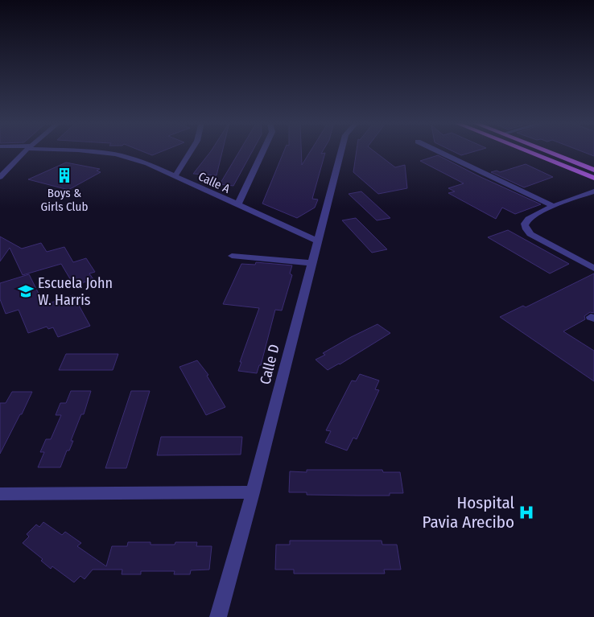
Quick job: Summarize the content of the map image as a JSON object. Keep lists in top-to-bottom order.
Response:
{
  "streets": {
    "street": ["Calle A", "Calle D"]
  },
  "crossings": [
    ["Calle A", "Calle D"]
  ],
  "places": {
    "building": ["Boys & Girls Club"],
    "school or university": ["Escuela John W. Harris"],
    "hospital": ["Hospital Pavia Arecibo"]
  }
}
